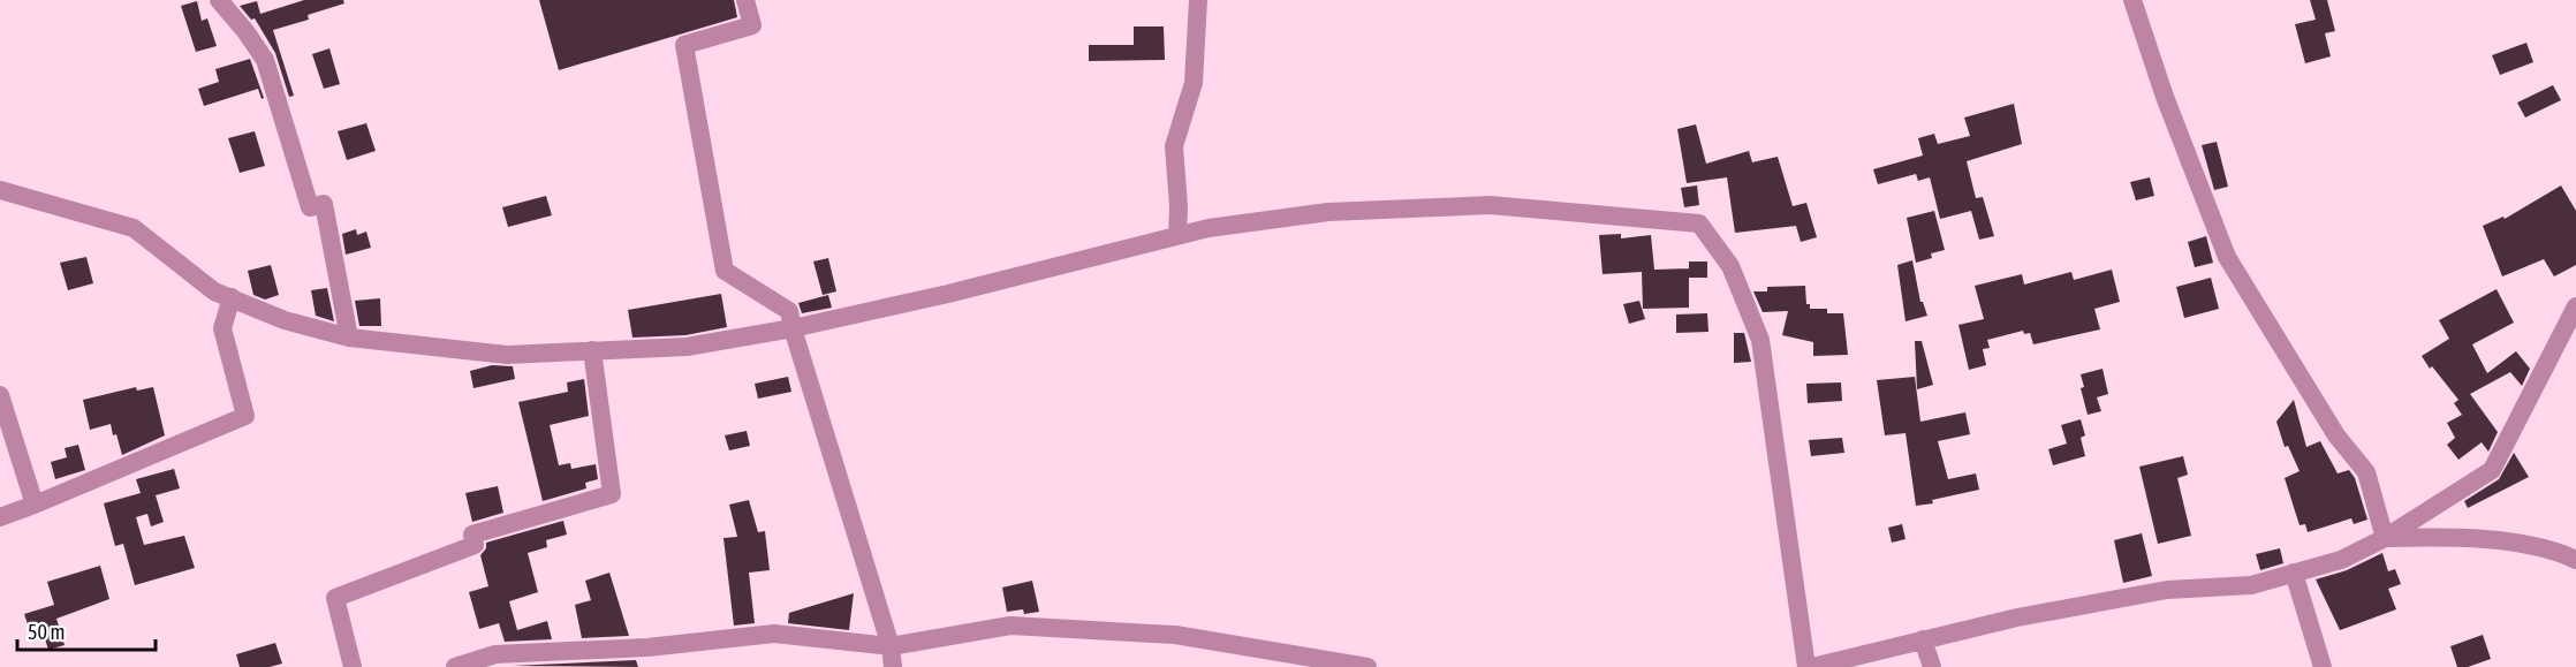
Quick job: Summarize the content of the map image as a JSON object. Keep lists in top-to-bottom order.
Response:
{
  "scale_bar": "50 m"
}
